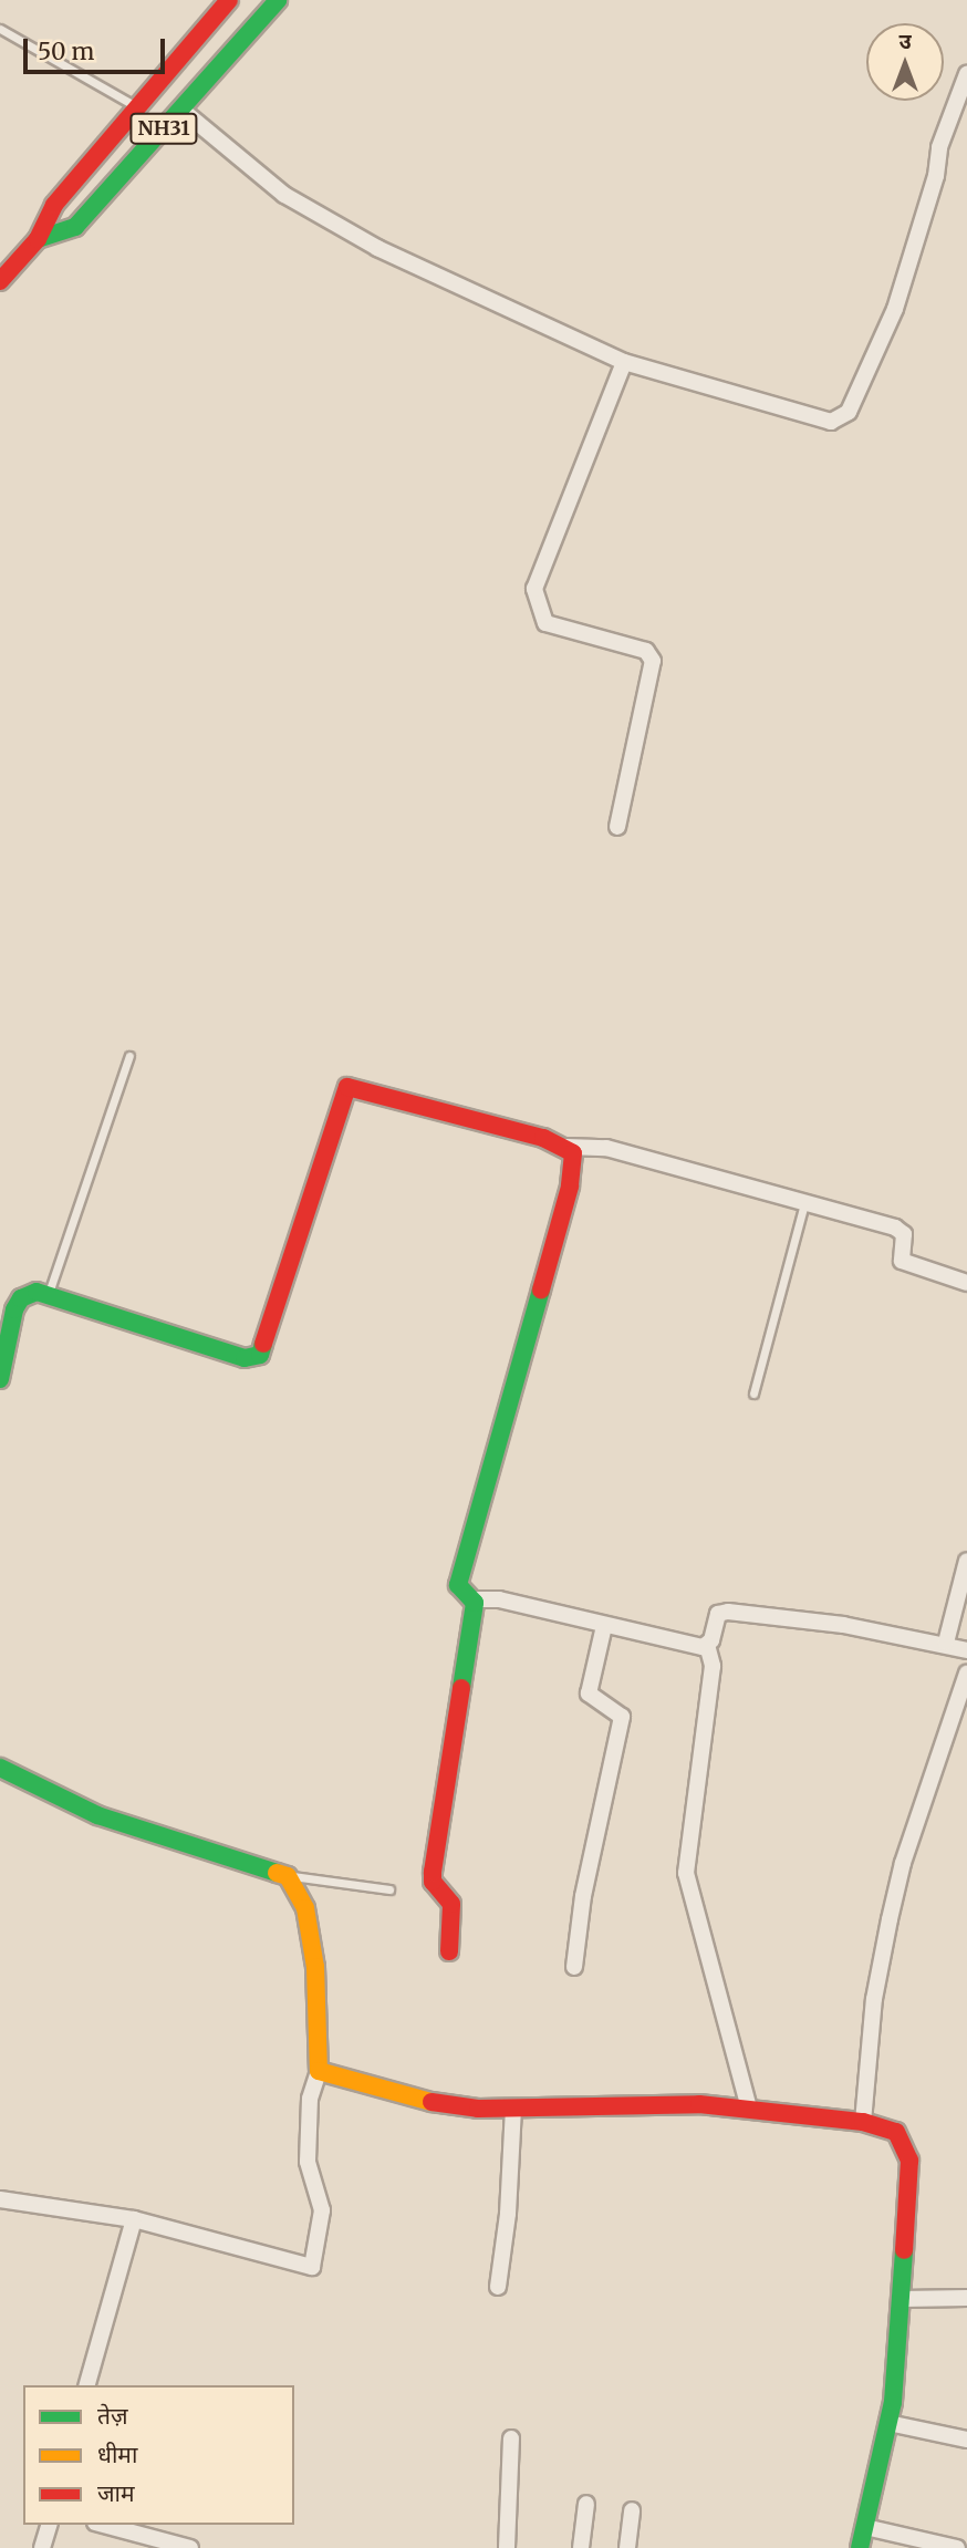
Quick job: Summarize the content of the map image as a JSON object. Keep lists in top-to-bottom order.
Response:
{
  "streets": {
    "main road": ["NH31"]
  },
  "legend": ["तेज़", "धीमा", "जाम"],
  "scale_bar": "50 m",
  "north": "top"
}
